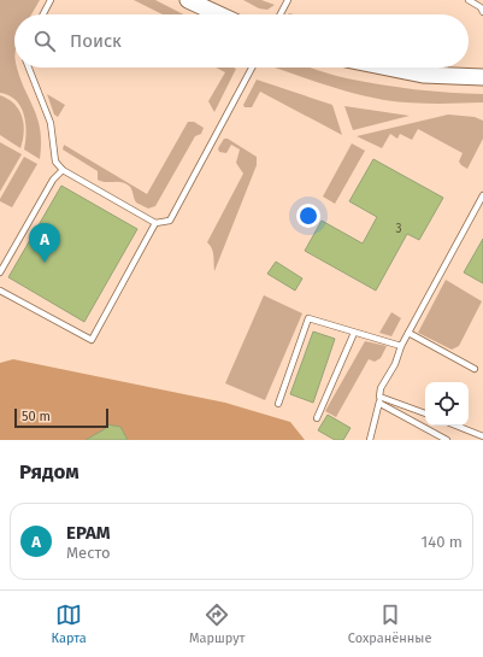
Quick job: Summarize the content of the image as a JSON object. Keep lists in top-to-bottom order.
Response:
{
  "house_numbers": ["3"],
  "scale_bar": "50 m",
  "page": {
    "search": "Поиск",
    "pins": "A",
    "scale": "50 m",
    "heading": "Рядом",
    "list": [
      {
        "mark": "A",
        "name": "EPAM",
        "note": "Место",
        "value": "140 m"
      }
    ],
    "nav": ["Карта", "Маршрут", "Сохранённые"]
  }
}
